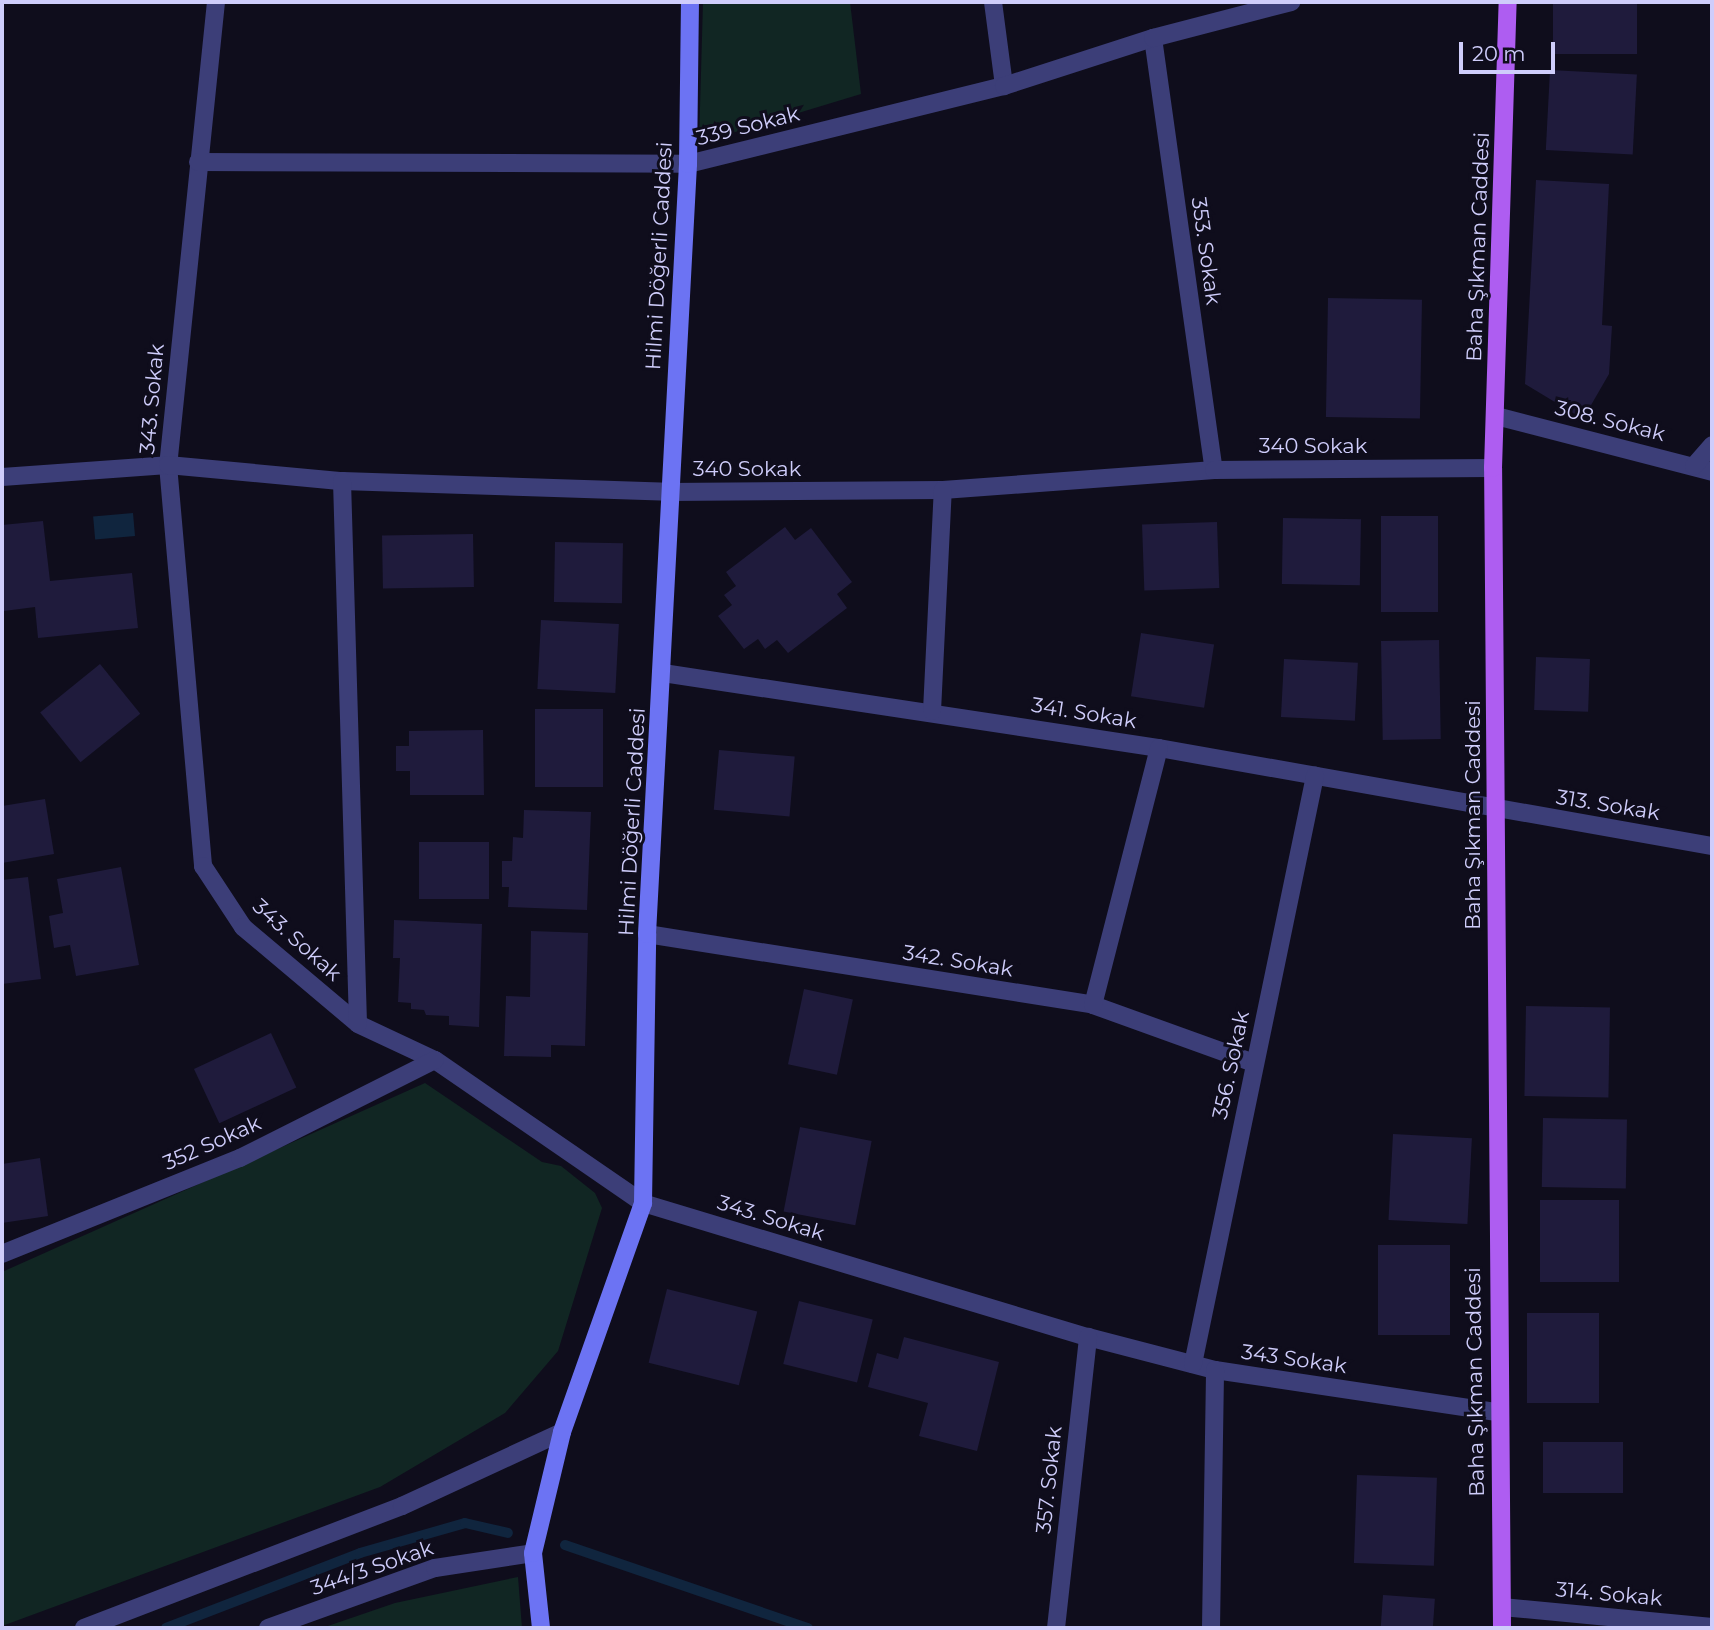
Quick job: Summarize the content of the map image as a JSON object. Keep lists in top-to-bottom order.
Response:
{
  "streets": {
    "main road": ["Baha Şıkman Caddesi"],
    "street": [
      "339 Sokak",
      "353. Sokak",
      "Hilmi Döğerli Caddesi",
      "343. Sokak",
      "308. Sokak",
      "340 Sokak",
      "341. Sokak",
      "313. Sokak",
      "342. Sokak",
      "356. Sokak",
      "352 Sokak",
      "343 Sokak",
      "357. Sokak",
      "344/3 Sokak",
      "314. Sokak"
    ]
  },
  "crossings": [
    ["339 Sokak", "353. Sokak"],
    ["339 Sokak", "Hilmi Döğerli Caddesi"],
    ["339 Sokak", "343. Sokak"],
    ["Baha Şıkman Caddesi", "308. Sokak"],
    ["Baha Şıkman Caddesi", "340 Sokak"],
    ["Baha Şıkman Caddesi", "341. Sokak"],
    ["Baha Şıkman Caddesi", "313. Sokak"],
    ["Baha Şıkman Caddesi", "343 Sokak"],
    ["Baha Şıkman Caddesi", "314. Sokak"],
    ["353. Sokak", "340 Sokak"],
    ["Hilmi Döğerli Caddesi", "343. Sokak"],
    ["Hilmi Döğerli Caddesi", "340 Sokak"],
    ["Hilmi Döğerli Caddesi", "341. Sokak"],
    ["Hilmi Döğerli Caddesi", "342. Sokak"],
    ["Hilmi Döğerli Caddesi", "344/3 Sokak"],
    ["343. Sokak", "340 Sokak"],
    ["343. Sokak", "352 Sokak"],
    ["343. Sokak", "343 Sokak"],
    ["343. Sokak", "357. Sokak"],
    ["341. Sokak", "313. Sokak"],
    ["341. Sokak", "356. Sokak"],
    ["342. Sokak", "356. Sokak"],
    ["356. Sokak", "343 Sokak"],
    ["343 Sokak", "357. Sokak"]
  ],
  "scale_bar": "20 m"
}
